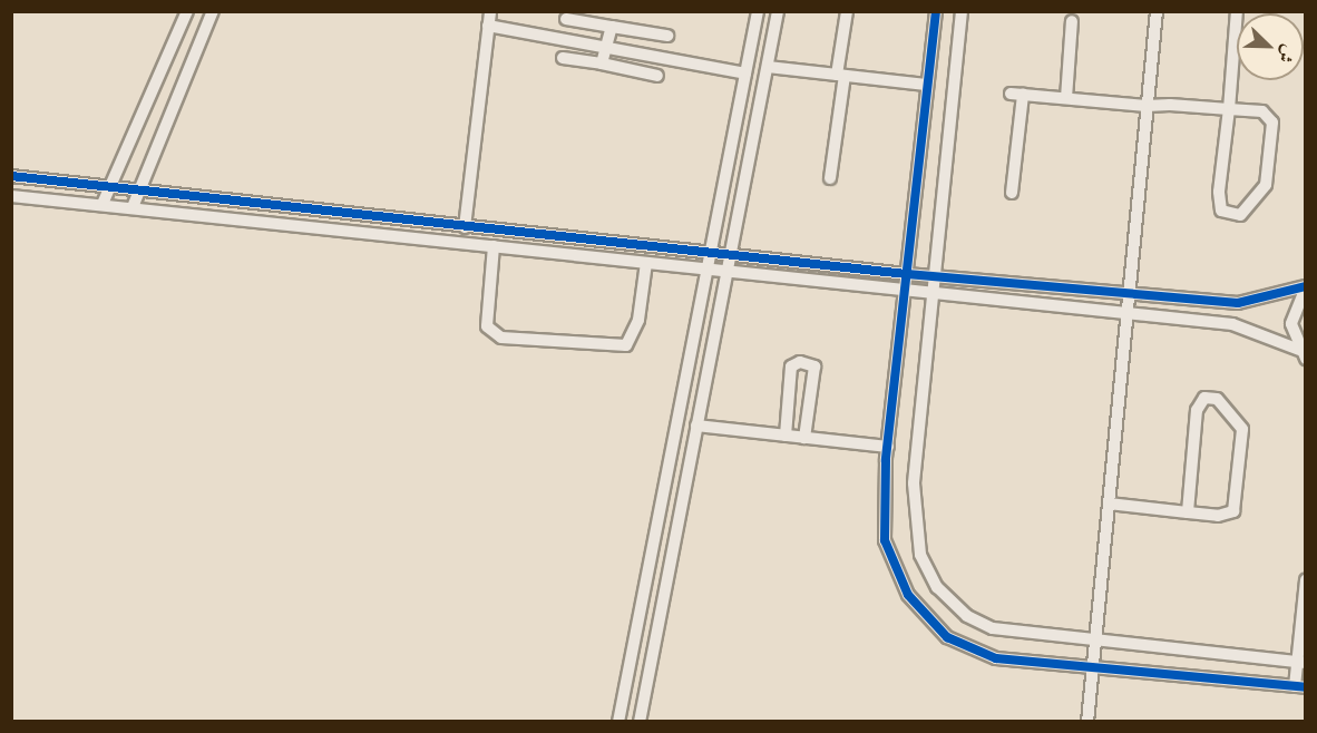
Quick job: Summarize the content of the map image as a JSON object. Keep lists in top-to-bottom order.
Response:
{
  "north": "bottom right"
}
